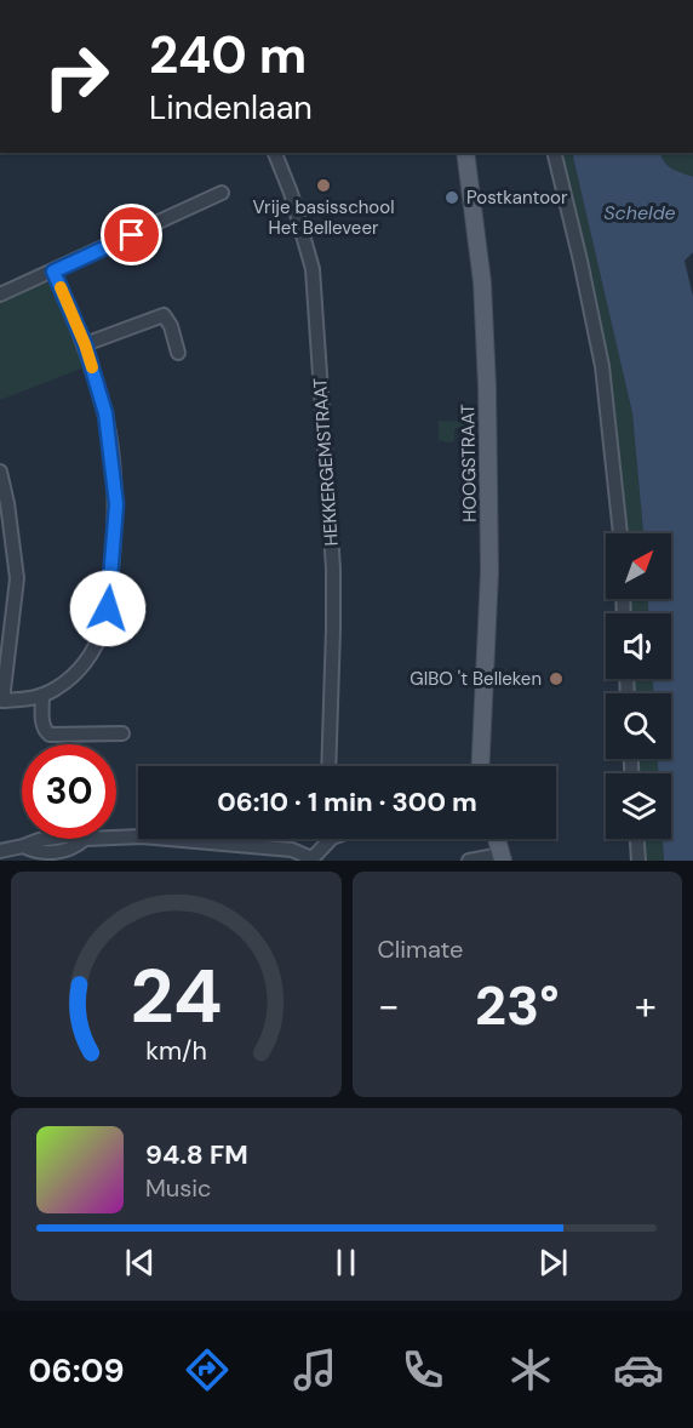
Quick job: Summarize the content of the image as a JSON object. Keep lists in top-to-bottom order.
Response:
{
  "streets": {
    "main road": ["HOOGSTRAAT"],
    "street": ["HEKKERGEMSTRAAT"]
  },
  "water": ["Schelde"],
  "places": ["Vrije basisschool Het Belleveer", "Postkantoor", "GIBO 't Belleken"],
  "north": "top right",
  "page": {
    "turn": ["240 m", "Lindenlaan"],
    "limit": "30",
    "trip": "06:10 · 1 min · 300 m",
    "tile": "Climate",
    "heat": ["−", "23°", "+"],
    "song": ["94.8 FM", "Music"],
    "tabs": "06:09",
    "gauge": ["24", "km/h"]
  }
}
